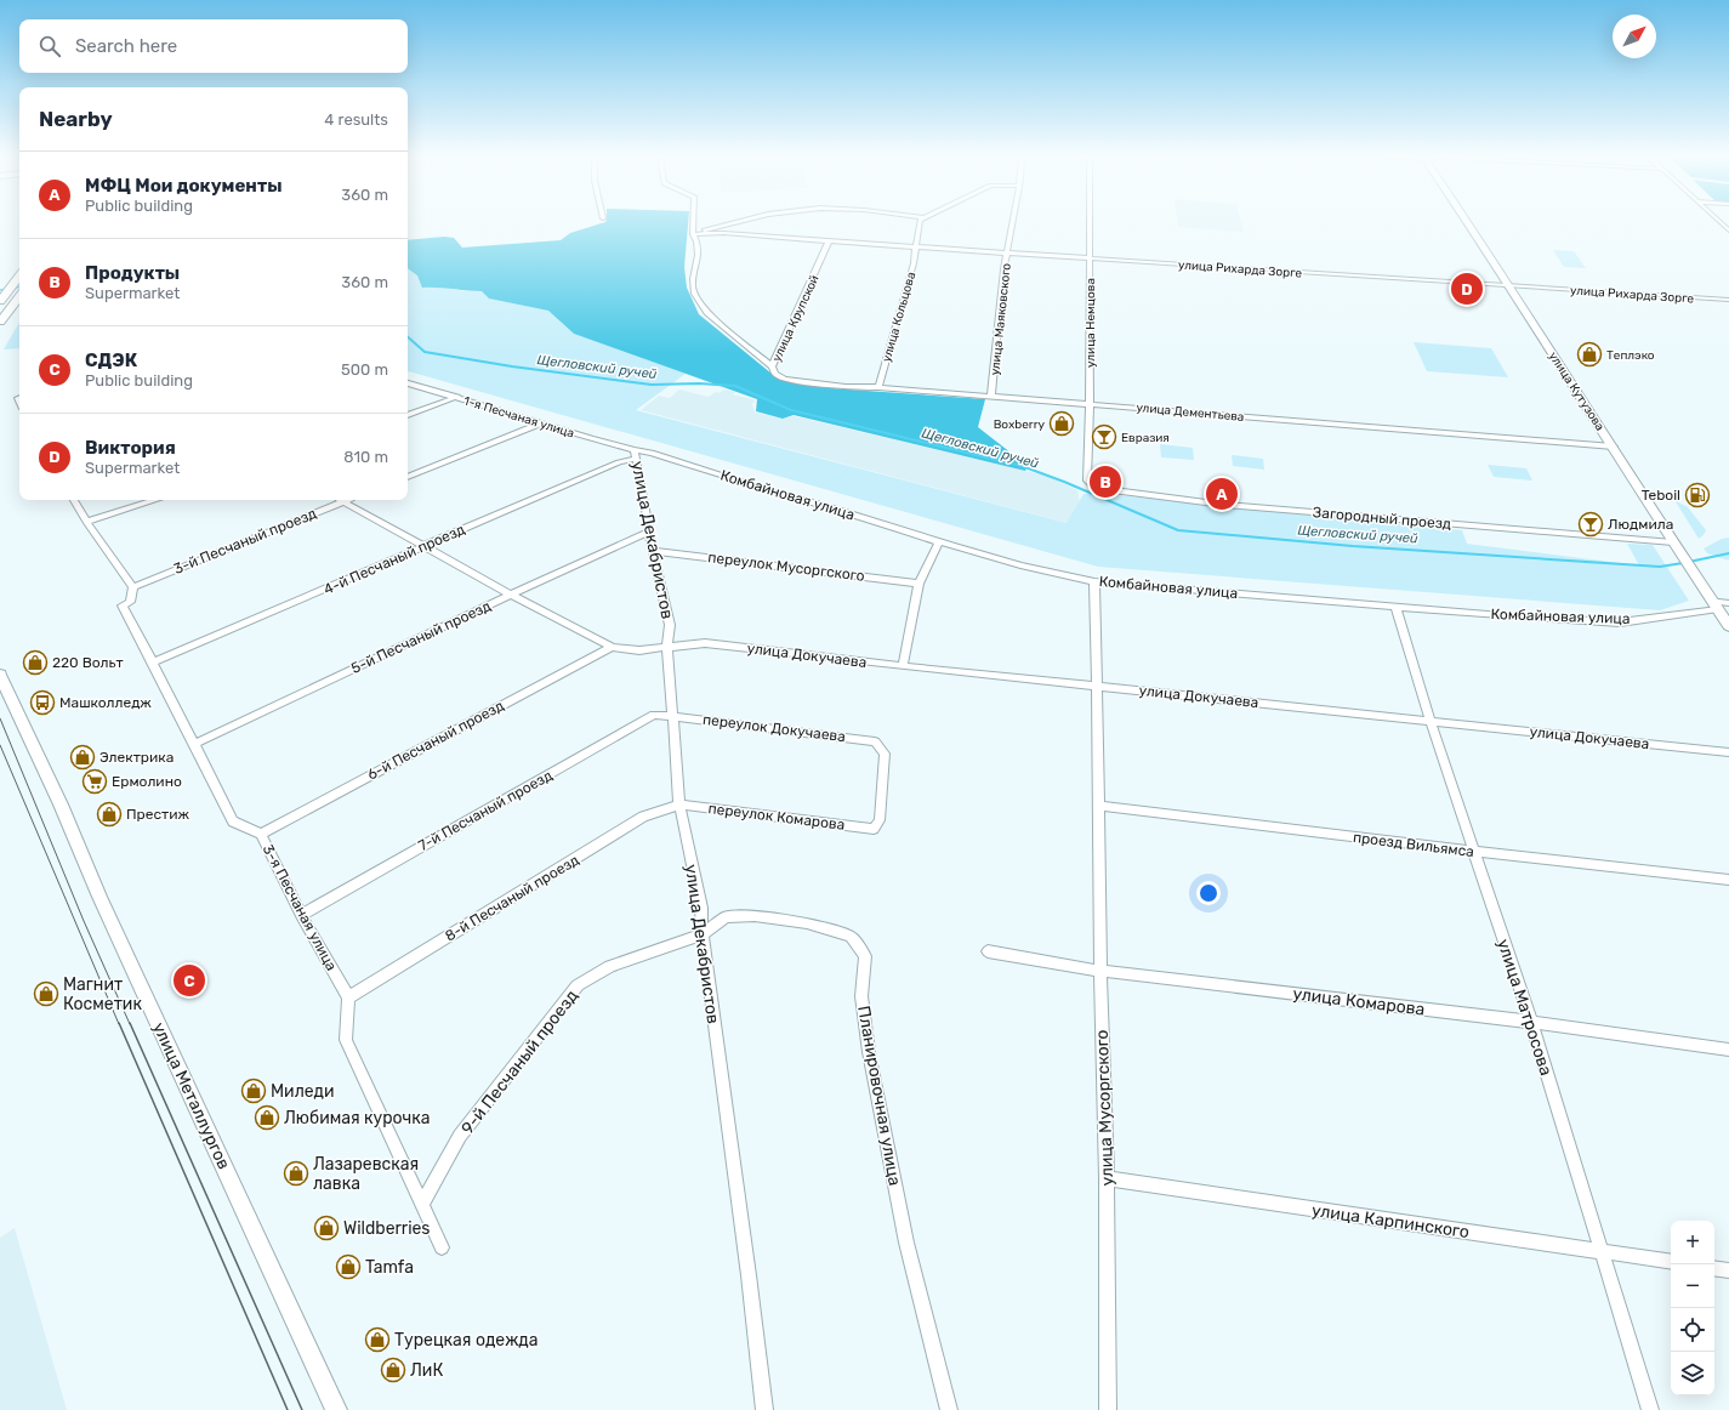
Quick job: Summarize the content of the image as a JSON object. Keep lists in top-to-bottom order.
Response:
{
  "streets": {
    "main road": ["улица Кутузова", "улица Металлургов"],
    "street": [
      "улица Рихарда Зорге",
      "улица Кольцова",
      "улица Крупской",
      "улица Маяковского",
      "улица Немцова",
      "улица Дементьева",
      "1-я Песчаная улица",
      "Комбайновая улица",
      "Загородный проезд",
      "улица Декабристов",
      "3-й Песчаный проезд",
      "4-й Песчаный проезд",
      "переулок Мусоргского",
      "5-й Песчаный проезд",
      "улица Докучаева",
      "переулок Докучаева",
      "6-й Песчаный проезд",
      "7-й Песчаный проезд",
      "переулок Комарова",
      "проезд Вильямса",
      "8-й Песчаный проезд",
      "3-я Песчаная улица",
      "улица Комарова",
      "улица Матросова",
      "9-й Песчаный проезд",
      "Планировочная улица",
      "улица Мусоргского",
      "улица Карпинского"
    ]
  },
  "crossings": [
    ["улица Рихарда Зорге", "улица Кольцова"],
    ["улица Рихарда Зорге", "улица Крупской"],
    ["улица Рихарда Зорге", "улица Маяковского"],
    ["улица Рихарда Зорге", "улица Немцова"],
    ["улица Рихарда Зорге", "улица Кутузова"],
    ["улица Рихарда Зорге", "улица Дементьева"],
    ["улица Кольцова", "улица Дементьева"],
    ["улица Крупской", "улица Дементьева"],
    ["улица Маяковского", "улица Дементьева"],
    ["улица Немцова", "улица Дементьева"],
    ["улица Немцова", "Загородный проезд"],
    ["улица Кутузова", "улица Дементьева"],
    ["улица Кутузова", "Комбайновая улица"],
    ["улица Кутузова", "Загородный проезд"],
    ["1-я Песчаная улица", "Комбайновая улица"],
    ["1-я Песчаная улица", "улица Декабристов"],
    ["1-я Песчаная улица", "4-й Песчаный проезд"],
    ["Комбайновая улица", "улица Декабристов"],
    ["Комбайновая улица", "4-й Песчаный проезд"],
    ["Комбайновая улица", "улица Матросова"],
    ["Комбайновая улица", "улица Мусоргского"],
    ["улица Декабристов", "4-й Песчаный проезд"],
    ["улица Декабристов", "переулок Мусоргского"],
    ["улица Декабристов", "5-й Песчаный проезд"],
    ["улица Декабристов", "улица Докучаева"],
    ["улица Декабристов", "переулок Докучаева"],
    ["улица Декабристов", "7-й Песчаный проезд"],
    ["улица Декабристов", "переулок Комарова"],
    ["улица Декабристов", "8-й Песчаный проезд"],
    ["улица Декабристов", "9-й Песчаный проезд"],
    ["улица Декабристов", "Планировочная улица"],
    ["3-й Песчаный проезд", "улица Докучаева"],
    ["3-й Песчаный проезд", "3-я Песчаная улица"],
    ["4-й Песчаный проезд", "улица Докучаева"],
    ["4-й Песчаный проезд", "3-я Песчаная улица"],
    ["5-й Песчаный проезд", "улица Докучаева"],
    ["5-й Песчаный проезд", "3-я Песчаная улица"],
    ["улица Докучаева", "6-й Песчаный проезд"],
    ["улица Докучаева", "улица Матросова"],
    ["улица Докучаева", "улица Мусоргского"],
    ["переулок Докучаева", "7-й Песчаный проезд"],
    ["переулок Докучаева", "переулок Комарова"],
    ["6-й Песчаный проезд", "3-я Песчаная улица"],
    ["7-й Песчаный проезд", "3-я Песчаная улица"],
    ["переулок Комарова", "8-й Песчаный проезд"],
    ["проезд Вильямса", "улица Матросова"],
    ["проезд Вильямса", "улица Мусоргского"],
    ["8-й Песчаный проезд", "3-я Песчаная улица"],
    ["улица Комарова", "улица Матросова"],
    ["улица Комарова", "улица Мусоргского"],
    ["улица Матросова", "улица Карпинского"],
    ["9-й Песчаный проезд", "Планировочная улица"],
    ["улица Мусоргского", "улица Карпинского"]
  ],
  "water": ["Щегловский ручей"],
  "places": {
    "shop": [
      "Теплэко",
      "Boxberry",
      "220 Вольт",
      "Электрика",
      "Престиж",
      "Магнит Косметик",
      "Миледи",
      "Любимая курочка",
      "Лазаревская лавка",
      "Wildberries",
      "Tamfa",
      "Турецкая одежда",
      "ЛиК"
    ],
    "bar": ["Евразия", "Людмила"],
    "fuel station": ["Teboil"],
    "bus stop": ["Машколледж"],
    "supermarket": ["Ермолино"]
  },
  "north": "top right",
  "page": {
    "search": "Search here",
    "heading": ["Nearby", "4 results"],
    "list": [
      {
        "mark": "A",
        "name": "МФЦ Мои документы",
        "note": "Public building",
        "value": "360 m"
      },
      {
        "mark": "B",
        "name": "Продукты",
        "note": "Supermarket",
        "value": "360 m"
      },
      {
        "mark": "C",
        "name": "СДЭК",
        "note": "Public building",
        "value": "500 m"
      },
      {
        "mark": "D",
        "name": "Виктория",
        "note": "Supermarket",
        "value": "810 m"
      }
    ],
    "pins": [
      "D",
      "B",
      "A",
      "C"
    ],
    "map_buttons": ["+", "−"]
  }
}
